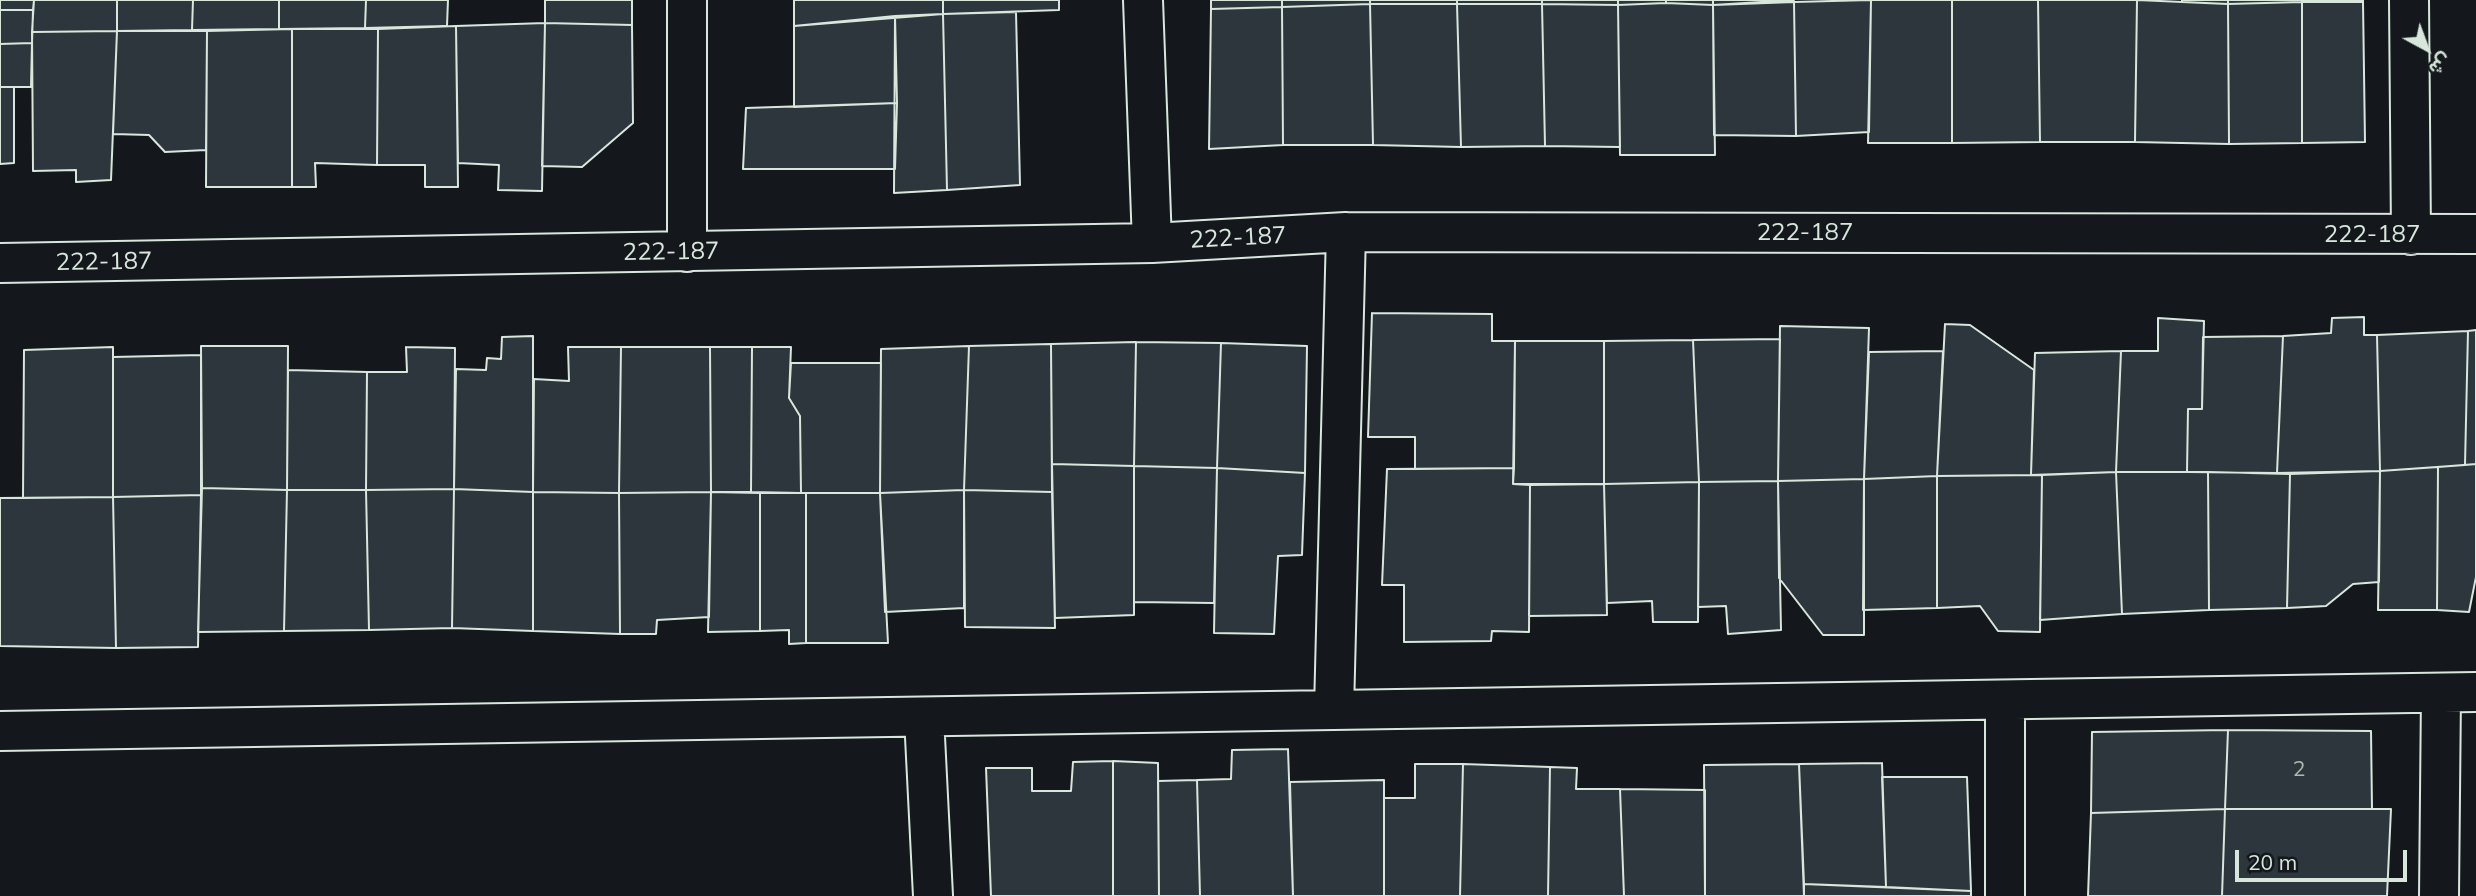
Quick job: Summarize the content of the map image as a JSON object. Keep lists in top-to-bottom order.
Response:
{
  "streets": {
    "street": ["222-187"]
  },
  "house_numbers": ["2"],
  "scale_bar": "20 m",
  "north": "bottom right"
}
